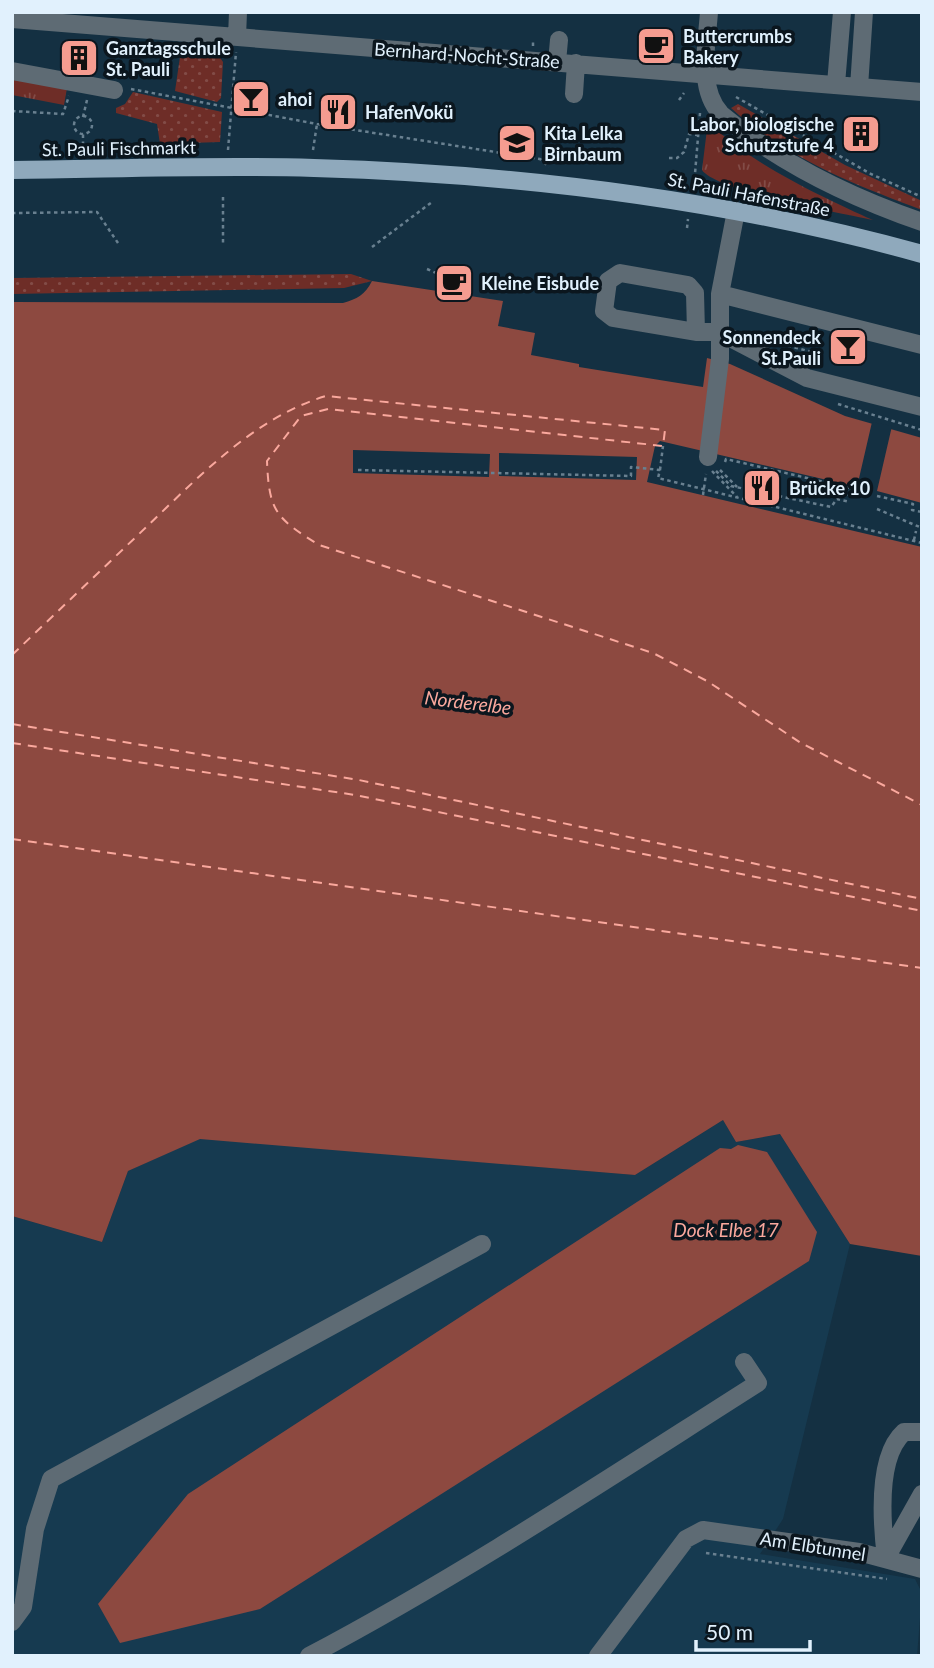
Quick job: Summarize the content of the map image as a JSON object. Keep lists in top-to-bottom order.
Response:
{
  "streets": {
    "main road": ["St. Pauli Fischmarkt", "St. Pauli Hafenstraße"],
    "street": ["Bernhard-Nocht-Straße", "Am Elbtunnel"]
  },
  "crossings": [
    ["St. Pauli Fischmarkt", "St. Pauli Hafenstraße"]
  ],
  "water": ["Norderelbe", "Dock Elbe 17"],
  "places": {
    "cafe": ["Buttercrumbs Bakery", "Kleine Eisbude"],
    "building": ["Ganztagsschule St. Pauli", "Labor, biologische Schutzstufe 4"],
    "bar": ["ahoi", "Sonnendeck St.Pauli"],
    "restaurant": ["HafenVokü", "Brücke 10"],
    "school or university": ["Kita Lelka Birnbaum"]
  },
  "scale_bar": "50 m"
}
